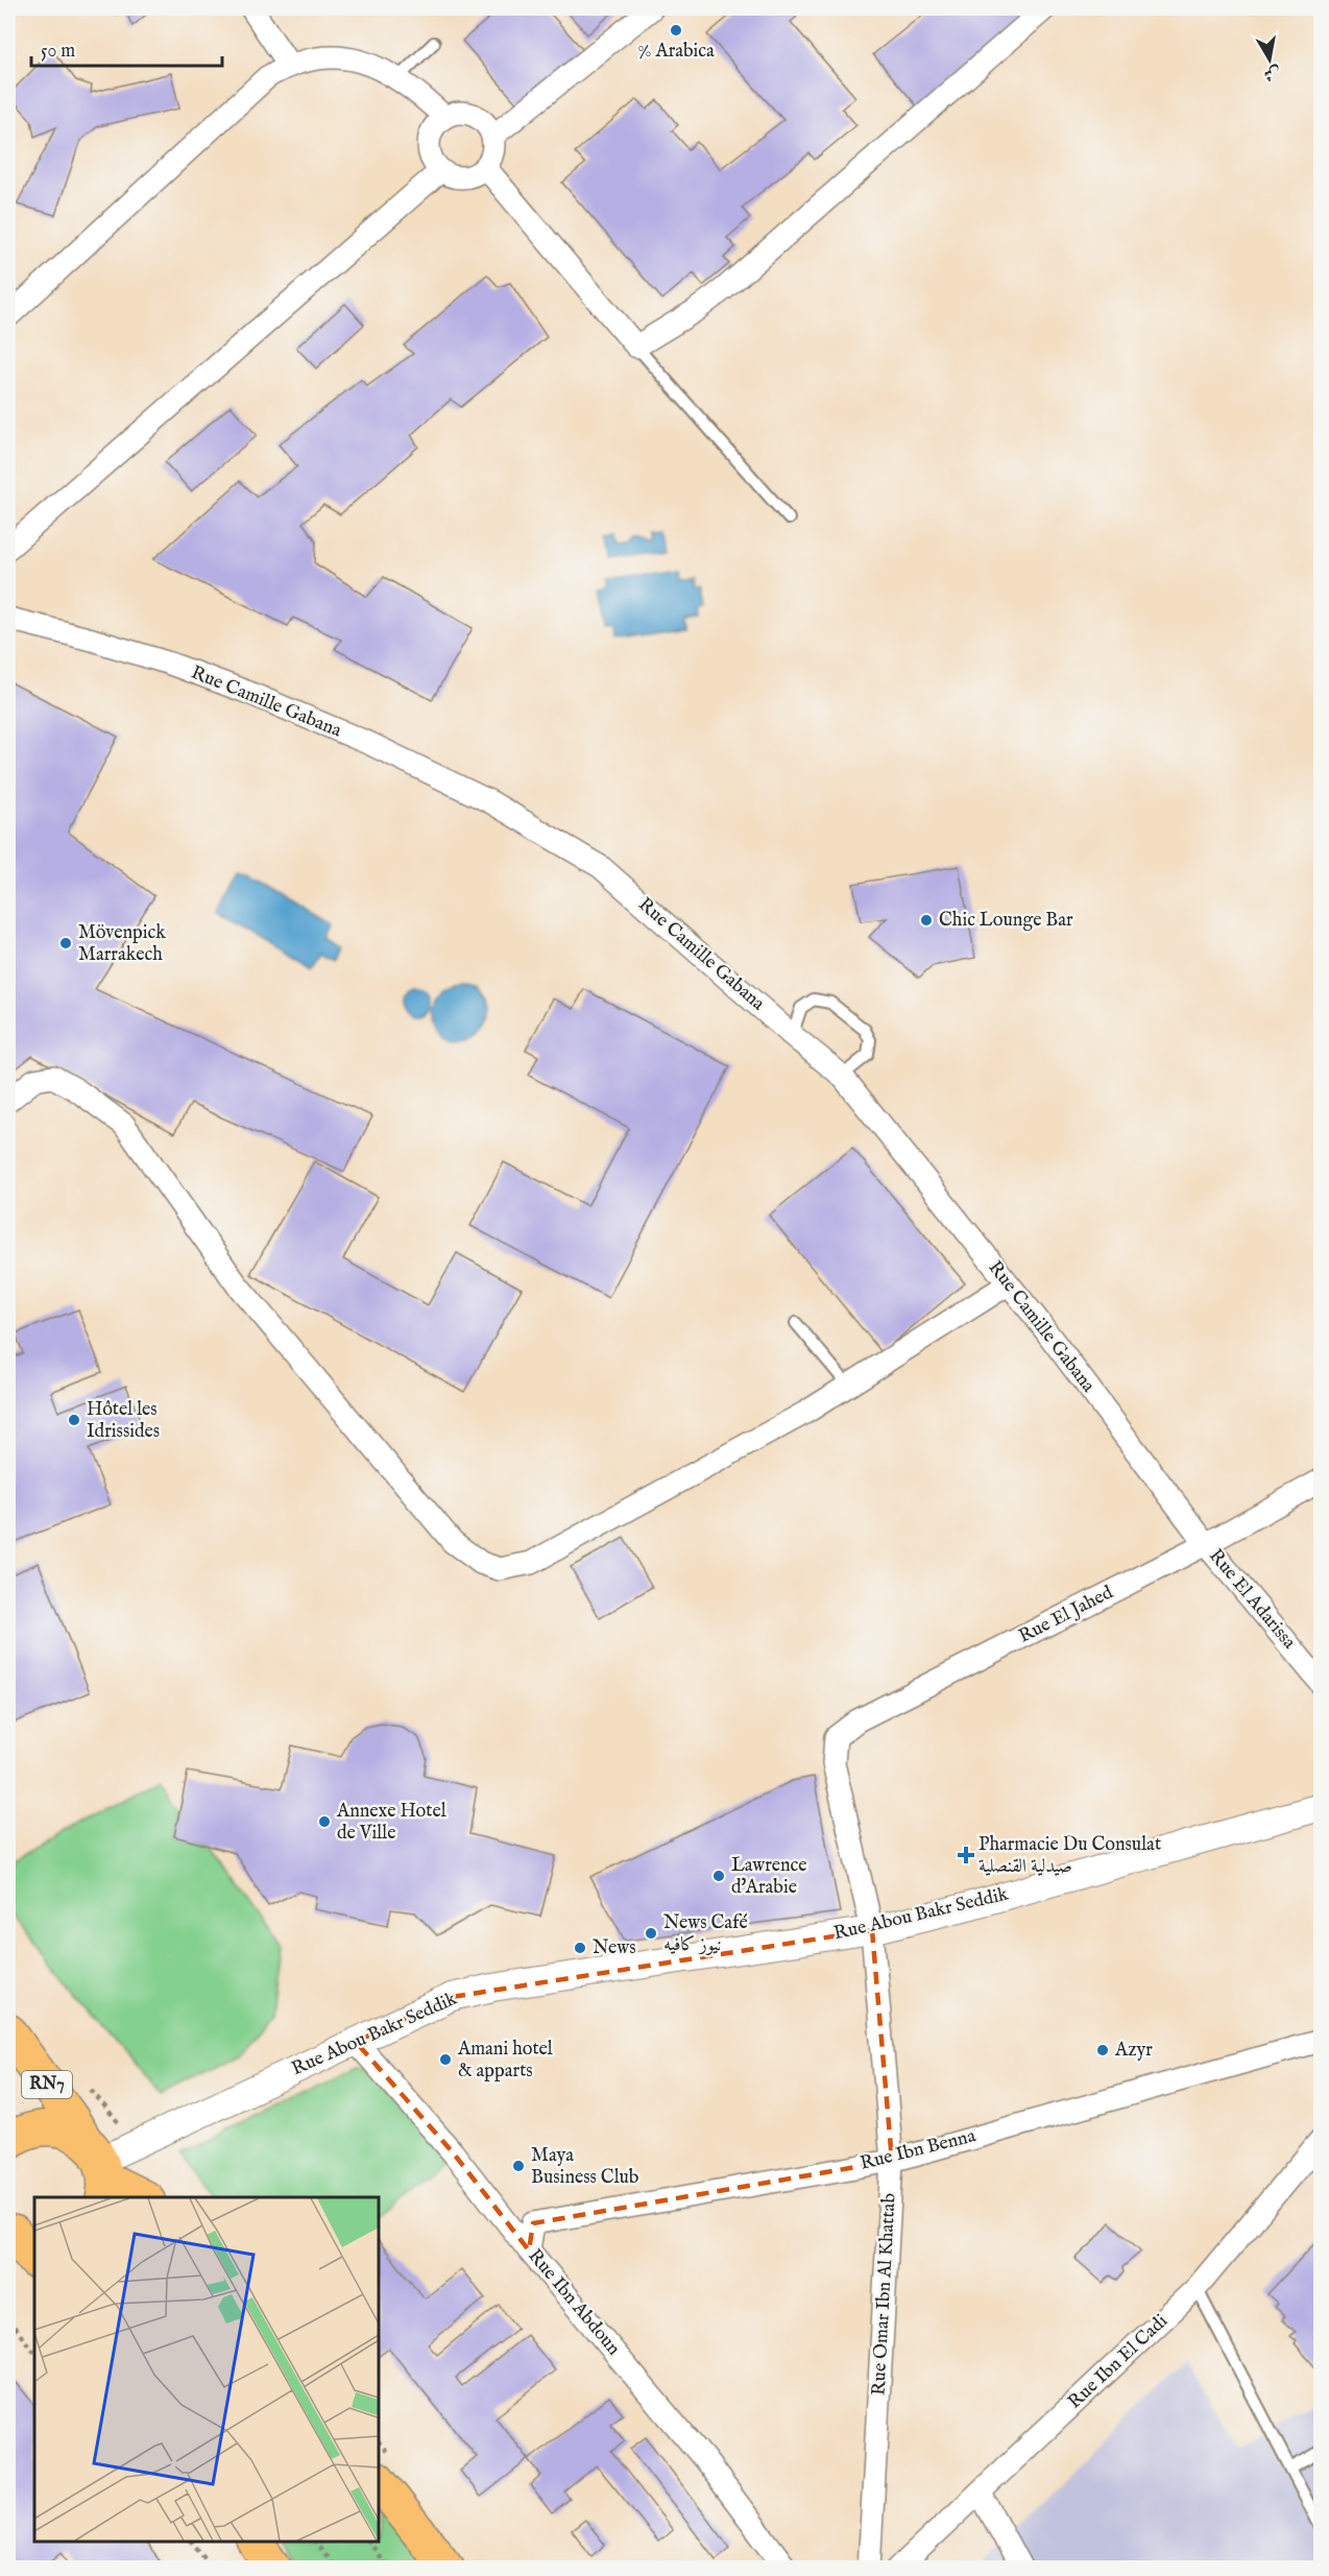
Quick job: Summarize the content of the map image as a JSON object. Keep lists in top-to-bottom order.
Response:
{
  "streets": {
    "main road": ["RN7"],
    "street": [
      "Rue Camille Gabana",
      "Rue El Adarissa",
      "Rue El Jahed",
      "Rue Abou Bakr Seddik",
      "Rue Ibn Benna",
      "Rue Omar Ibn Al Khattab",
      "Rue Ibn Abdoun",
      "Rue Ibn El Cadi"
    ]
  },
  "crossings": [
    ["Rue Camille Gabana", "Rue El Adarissa"],
    ["Rue Camille Gabana", "Rue El Jahed"],
    ["Rue El Adarissa", "Rue El Jahed"],
    ["Rue El Jahed", "Rue Omar Ibn Al Khattab"],
    ["Rue Abou Bakr Seddik", "RN7"],
    ["Rue Abou Bakr Seddik", "Rue Omar Ibn Al Khattab"],
    ["Rue Abou Bakr Seddik", "Rue Ibn Abdoun"],
    ["Rue Ibn Benna", "Rue Omar Ibn Al Khattab"],
    ["Rue Ibn Benna", "Rue Ibn Abdoun"]
  ],
  "places": {
    "other": [
      "% Arabica",
      "Chic Lounge Bar",
      "Mövenpick Marrakech",
      "Hôtel les Idrissides",
      "Annexe Hotel de Ville",
      "Lawrence d'Arabie",
      "News Café نيوز كافيه",
      "News",
      "Azyr",
      "Amani hotel & apparts",
      "Maya Business Club"
    ],
    "health": ["Pharmacie Du Consulat صيدلية القنصلية"]
  },
  "scale_bar": "50 m",
  "north": "bottom"
}
